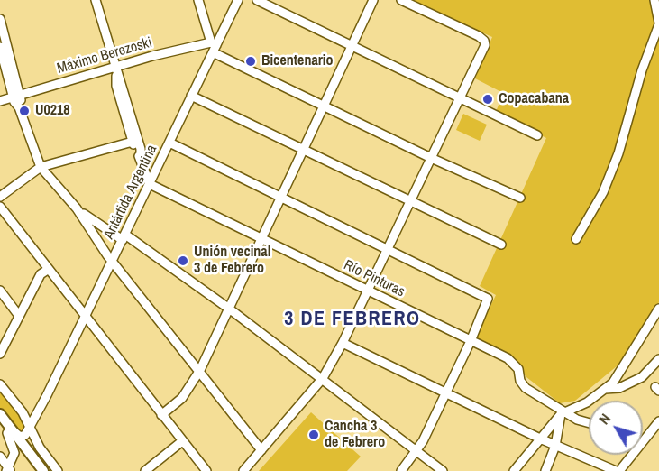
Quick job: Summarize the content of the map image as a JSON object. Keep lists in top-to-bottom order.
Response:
{
  "streets": {
    "street": ["Máximo Berezoski", "Antártida Argentina", "Río Pinturas"]
  },
  "crossings": [
    ["Máximo Berezoski", "Antártida Argentina"],
    ["Antártida Argentina", "Río Pinturas"]
  ],
  "districts": ["3 DE FEBRERO"],
  "places": [
    "Bicentenario",
    "Copacabana",
    "U0218",
    "Unión vecinal 3 de Febrero",
    "Cancha 3 de Febrero"
  ],
  "north": "top left"
}
